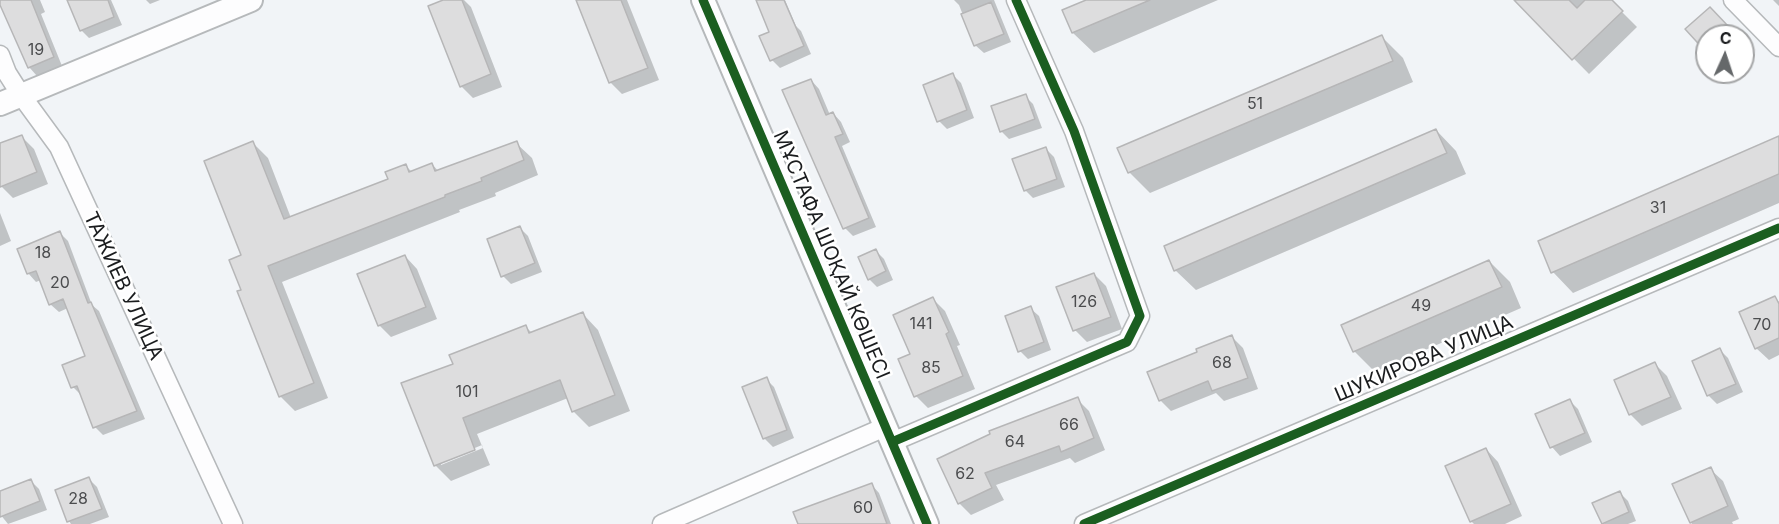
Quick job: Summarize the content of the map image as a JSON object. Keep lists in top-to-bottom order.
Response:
{
  "streets": {
    "street": ["МҰСТАФА ШОҚАЙ КӨШЕСІ", "ТАЖИЕВ УЛИЦА", "ШУКИРОВА УЛИЦА"]
  },
  "house_numbers": [
    "19",
    "51",
    "31",
    "18",
    "20",
    "126",
    "49",
    "141",
    "70",
    "68",
    "85",
    "101",
    "66",
    "64",
    "62",
    "28",
    "60"
  ],
  "north": "top"
}
